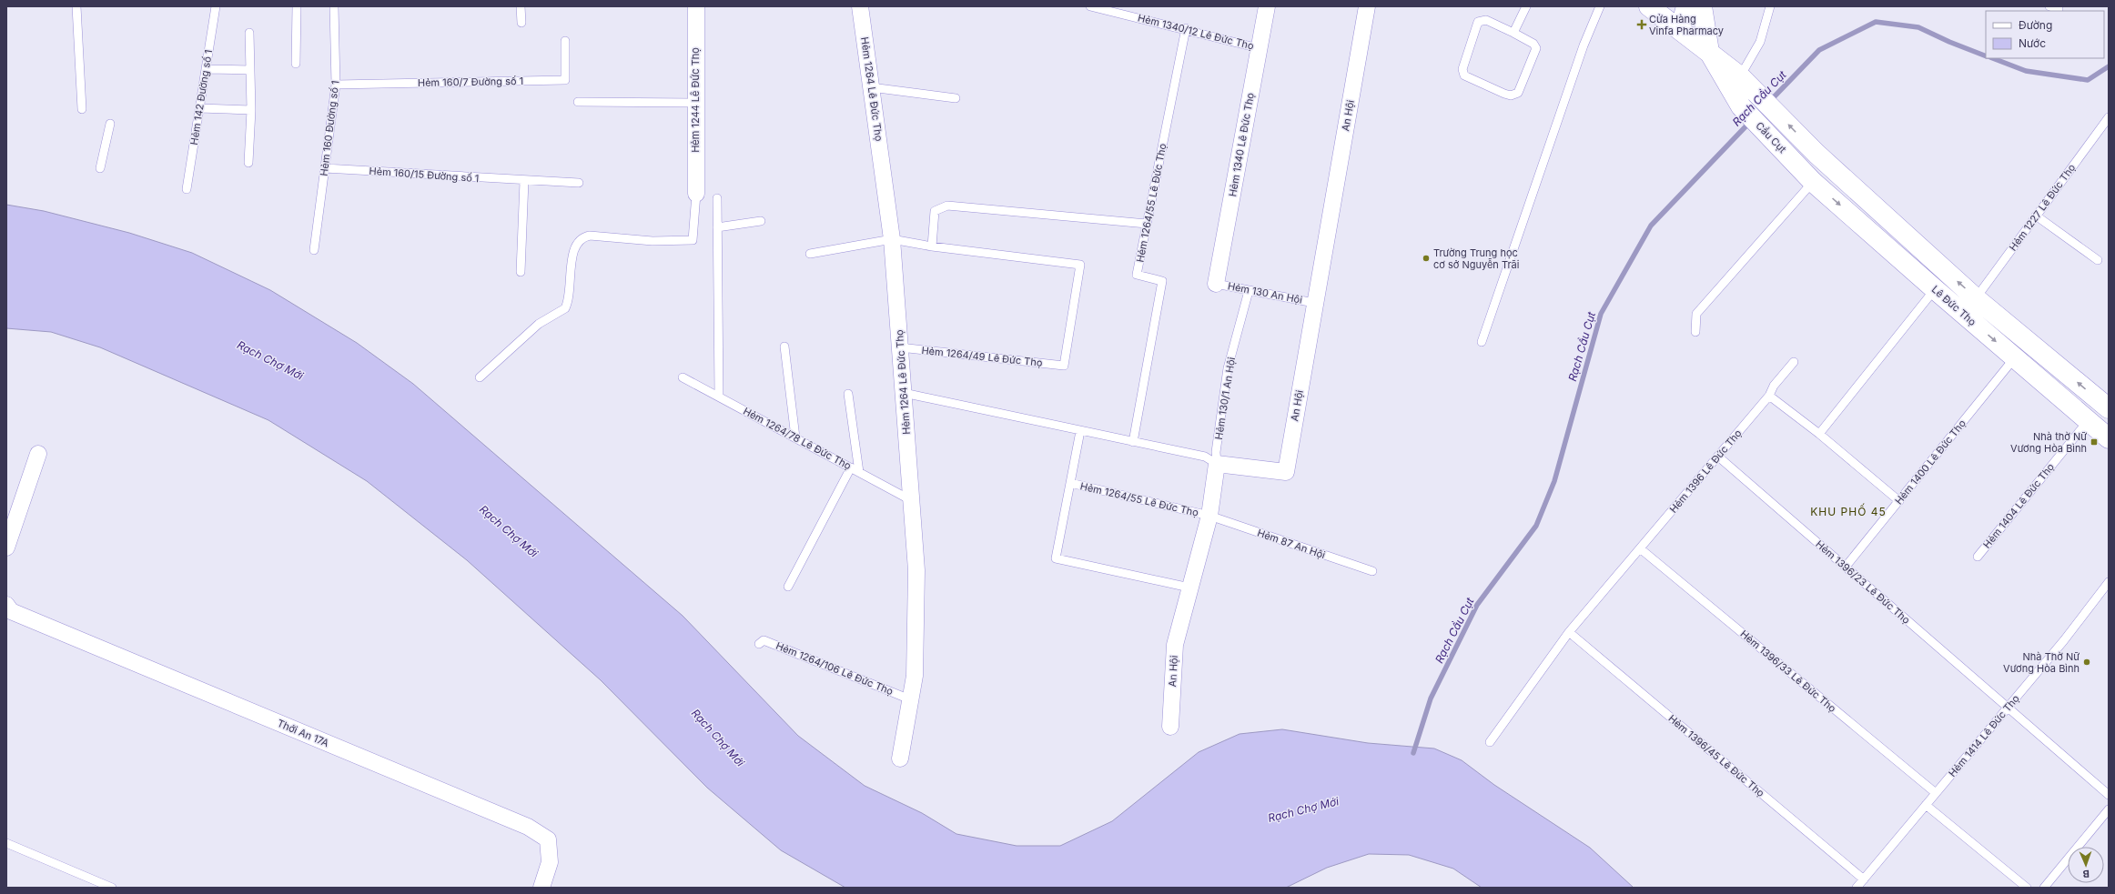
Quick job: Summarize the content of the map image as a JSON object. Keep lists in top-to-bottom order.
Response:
{
  "streets": {
    "main road": ["Cầu Cụt", "Lê Đức Thọ"],
    "street": [
      "Hẻm 1264 Lê Đức Thọ",
      "Hẻm 1244 Lê Đức Thọ",
      "An Hội",
      "Hẻm 1340 Lê Đức Thọ",
      "Thới An 17A"
    ],
    "lane": [
      "Hẻm 1340/12 Lê Đức Thọ",
      "Hẻm 160/7 Đường số 1",
      "Hẻm 142 Đường số 1",
      "Hẻm 160 Đường số 1",
      "Hẻm 160/15 Đường số 1",
      "Hẻm 1264/55 Lê Đức Thọ",
      "Hẻm 1227 Lê Đức Thọ",
      "Hẻm 130 An Hội",
      "Hẻm 1264/49 Lê Đức Thọ",
      "Hẻm 130/1 An Hội",
      "Hẻm 1264/78 Lê Đức Thọ",
      "Hẻm 1400 Lê Đức Thọ",
      "Hẻm 1396 Lê Đức Thọ",
      "Hẻm 1404 Lê Đức Thọ",
      "Hẻm 87 An Hội",
      "Hẻm 1396/23 Lê Đức Thọ",
      "Hẻm 1264/106 Lê Đức Thọ",
      "Hẻm 1396/33 Lê Đức Thọ",
      "Hẻm 1414 Lê Đức Thọ",
      "Hẻm 1396/45 Lê Đức Thọ"
    ]
  },
  "crossings": [
    ["Hẻm 1340/12 Lê Đức Thọ", "Hẻm 1340 Lê Đức Thọ"],
    ["Hẻm 1340/12 Lê Đức Thọ", "Hẻm 1264/55 Lê Đức Thọ"],
    ["Hẻm 160/7 Đường số 1", "Hẻm 160 Đường số 1"],
    ["Hẻm 1264 Lê Đức Thọ", "Hẻm 1264/49 Lê Đức Thọ"],
    ["Hẻm 1264 Lê Đức Thọ", "Hẻm 1264/78 Lê Đức Thọ"],
    ["Hẻm 1264 Lê Đức Thọ", "Hẻm 1264/106 Lê Đức Thọ"],
    ["An Hội", "Hẻm 1264/55 Lê Đức Thọ"],
    ["An Hội", "Hẻm 130 An Hội"],
    ["An Hội", "Hẻm 130/1 An Hội"],
    ["An Hội", "Hẻm 87 An Hội"],
    ["Hẻm 160 Đường số 1", "Hẻm 160/15 Đường số 1"],
    ["Cầu Cụt", "Lê Đức Thọ"],
    ["Hẻm 1340 Lê Đức Thọ", "Hẻm 130 An Hội"],
    ["Hẻm 1264/55 Lê Đức Thọ", "Hẻm 87 An Hội"],
    ["Hẻm 1227 Lê Đức Thọ", "Lê Đức Thọ"],
    ["Hẻm 130 An Hội", "Hẻm 130/1 An Hội"],
    ["Lê Đức Thọ", "Hẻm 1400 Lê Đức Thọ"],
    ["Lê Đức Thọ", "Hẻm 1404 Lê Đức Thọ"],
    ["Hẻm 1400 Lê Đức Thọ", "Hẻm 1396/23 Lê Đức Thọ"],
    ["Hẻm 1396 Lê Đức Thọ", "Hẻm 1396/23 Lê Đức Thọ"],
    ["Hẻm 1396 Lê Đức Thọ", "Hẻm 1396/33 Lê Đức Thọ"],
    ["Hẻm 1396 Lê Đức Thọ", "Hẻm 1396/45 Lê Đức Thọ"],
    ["Hẻm 1396/23 Lê Đức Thọ", "Hẻm 1414 Lê Đức Thọ"],
    ["Hẻm 1396/33 Lê Đức Thọ", "Hẻm 1414 Lê Đức Thọ"],
    ["Hẻm 1414 Lê Đức Thọ", "Hẻm 1396/45 Lê Đức Thọ"]
  ],
  "districts": ["KHU PHỐ 45"],
  "water": ["Rạch Cầu Cụt", "Rạch Chợ Mới"],
  "places": {
    "health": ["Cửa Hàng Vinfa Pharmacy"],
    "other": ["Trường Trung học cơ sở Nguyễn Trãi", "Nhà Thờ Nữ Vương Hòa Bình"],
    "transit": ["Nhà thờ Nữ Vương Hòa Bình"]
  },
  "legend": ["Đường", "Nước"],
  "north": "bottom"
}
